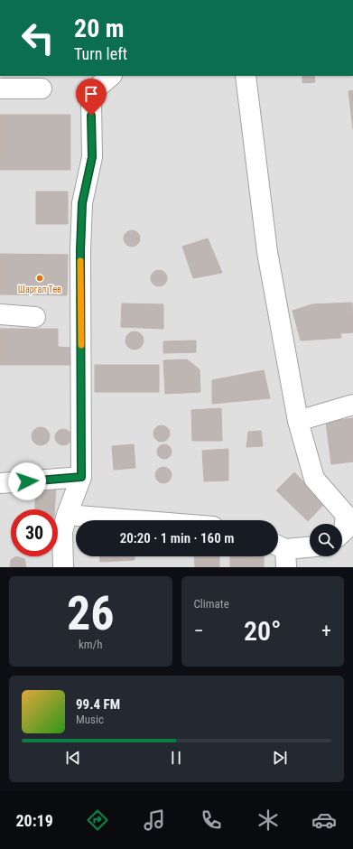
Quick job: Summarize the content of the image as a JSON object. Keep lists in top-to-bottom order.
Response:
{
  "places": ["Шаргал Төв"],
  "page": {
    "turn": ["20 m", "Turn left"],
    "limit": "30",
    "trip": "20:20 · 1 min · 160 m",
    "tile": [
      ["26", "km/h"],
      "Climate"
    ],
    "heat": ["−", "20°", "+"],
    "song": ["99.4 FM", "Music"],
    "tabs": "20:19"
  }
}
